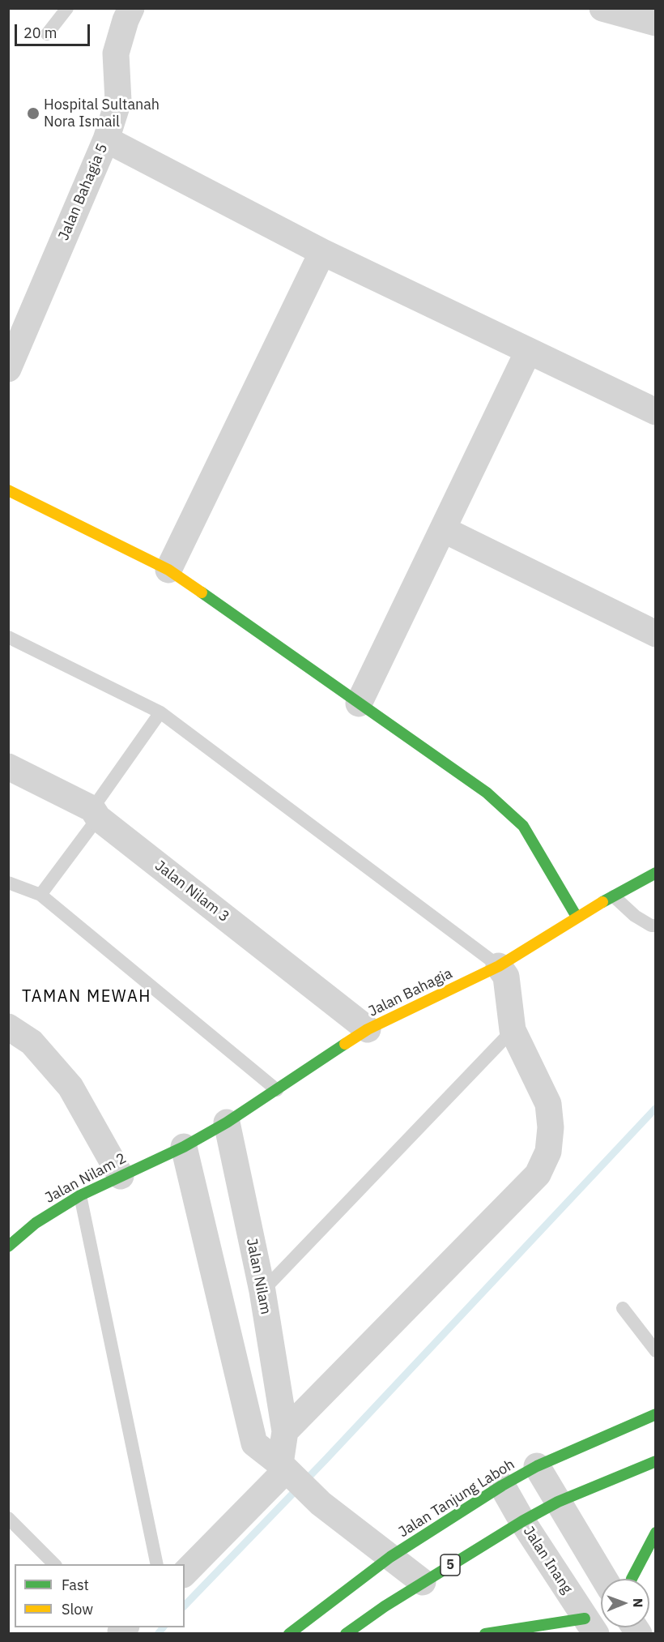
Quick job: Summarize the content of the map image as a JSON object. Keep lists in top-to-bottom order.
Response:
{
  "streets": {
    "main road": [
      "Jalan Bahagia",
      "Jalan Nilam 2",
      "Jalan Tanjung Laboh",
      "5"
    ],
    "street": [
      "Jalan Bahagia 5",
      "Jalan Nilam 3",
      "Jalan Nilam",
      "Jalan Inang"
    ]
  },
  "crossings": [
    ["Jalan Nilam 3", "Jalan Bahagia"],
    ["Jalan Bahagia", "Jalan Nilam 2"],
    ["Jalan Bahagia", "Jalan Nilam"],
    ["Jalan Tanjung Laboh", "Jalan Inang"],
    ["Jalan Inang", "5"]
  ],
  "districts": ["TAMAN MEWAH"],
  "places": ["Hospital Sultanah Nora Ismail"],
  "legend": ["Fast", "Slow"],
  "scale_bar": "20 m",
  "north": "right"
}
